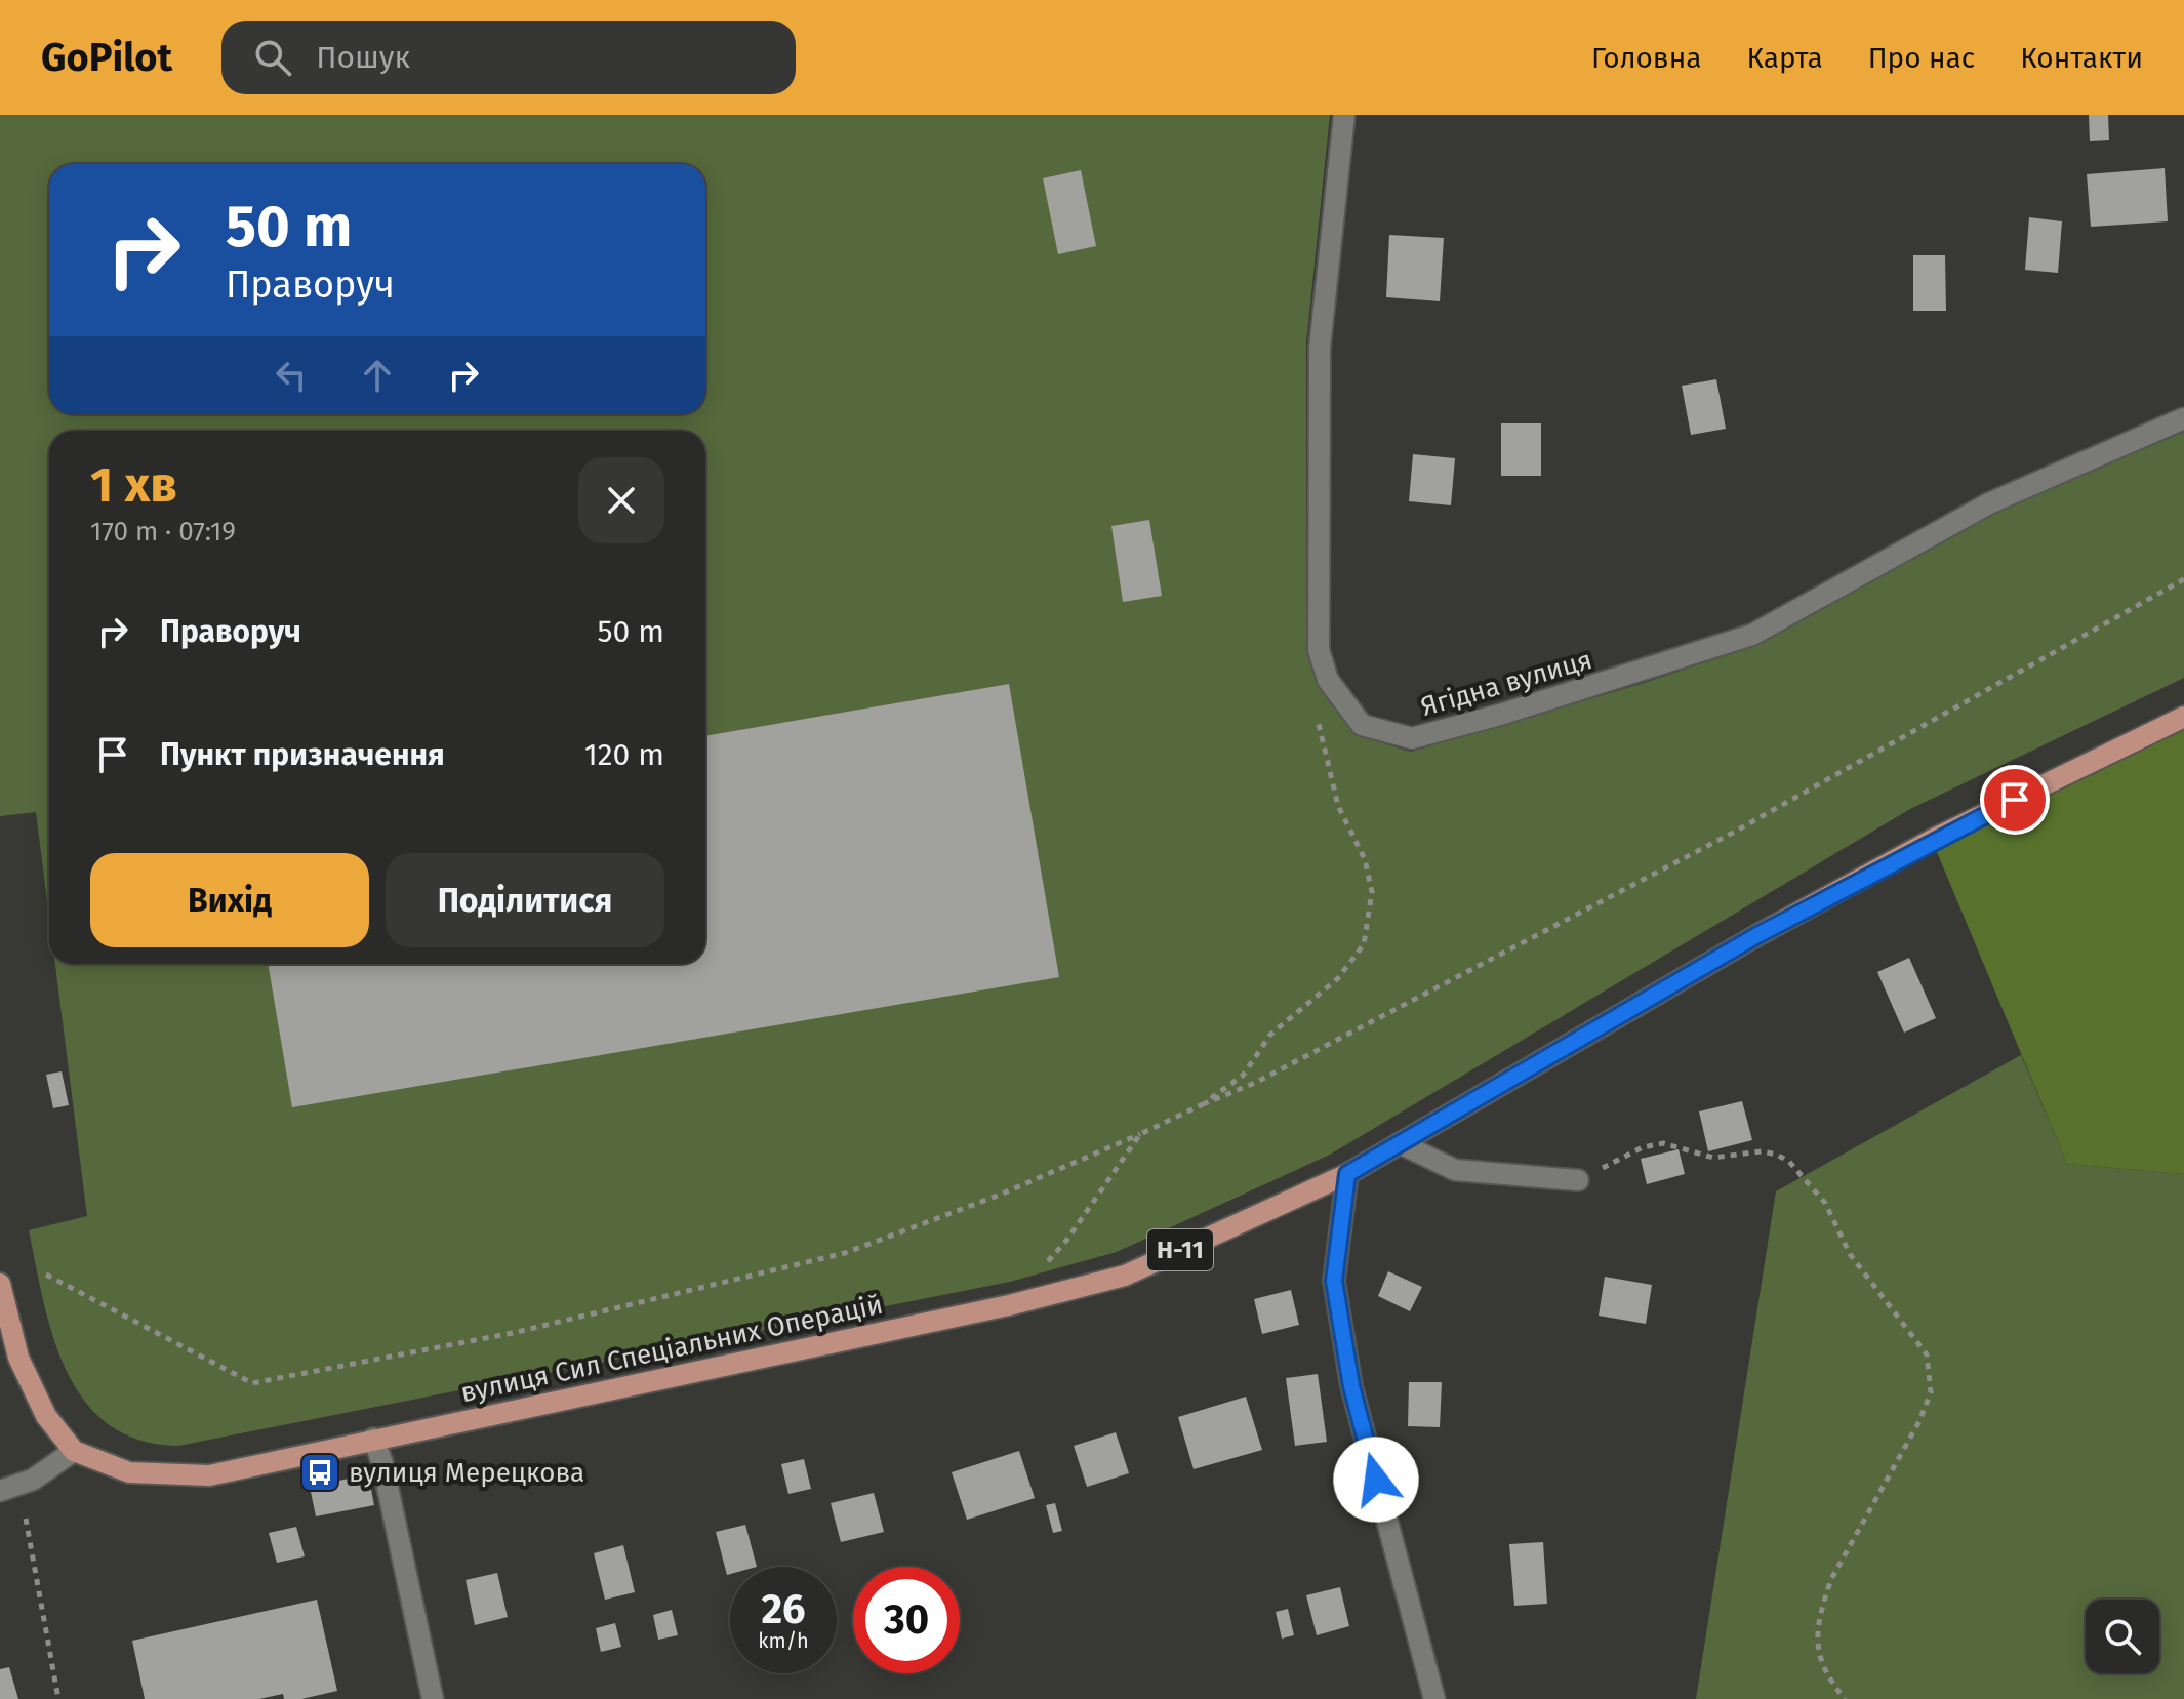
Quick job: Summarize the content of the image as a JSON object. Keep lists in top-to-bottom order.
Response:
{
  "streets": {
    "main road": ["Н-11", "вулиця Сил Спеціальних Операцій"],
    "street": ["Ягідна вулиця"]
  },
  "places": {
    "bus stop": ["вулиця Мерецкова"]
  },
  "page": {
    "header": "GoPilot",
    "search": "Пошук",
    "nav": [
      "Головна",
      "Карта",
      "Про нас",
      "Контакти"
    ],
    "turn": ["50 m", "Праворуч"],
    "heading": ["1 хв", "170 m · 07:19"],
    "list": [
      {
        "name": "Праворуч",
        "value": "50 m"
      },
      {
        "name": "Пункт призначення",
        "value": "120 m"
      }
    ],
    "buttons": ["Вихід", "Поділитися"],
    "speed": "26 km/h",
    "limit": "30"
  }
}
